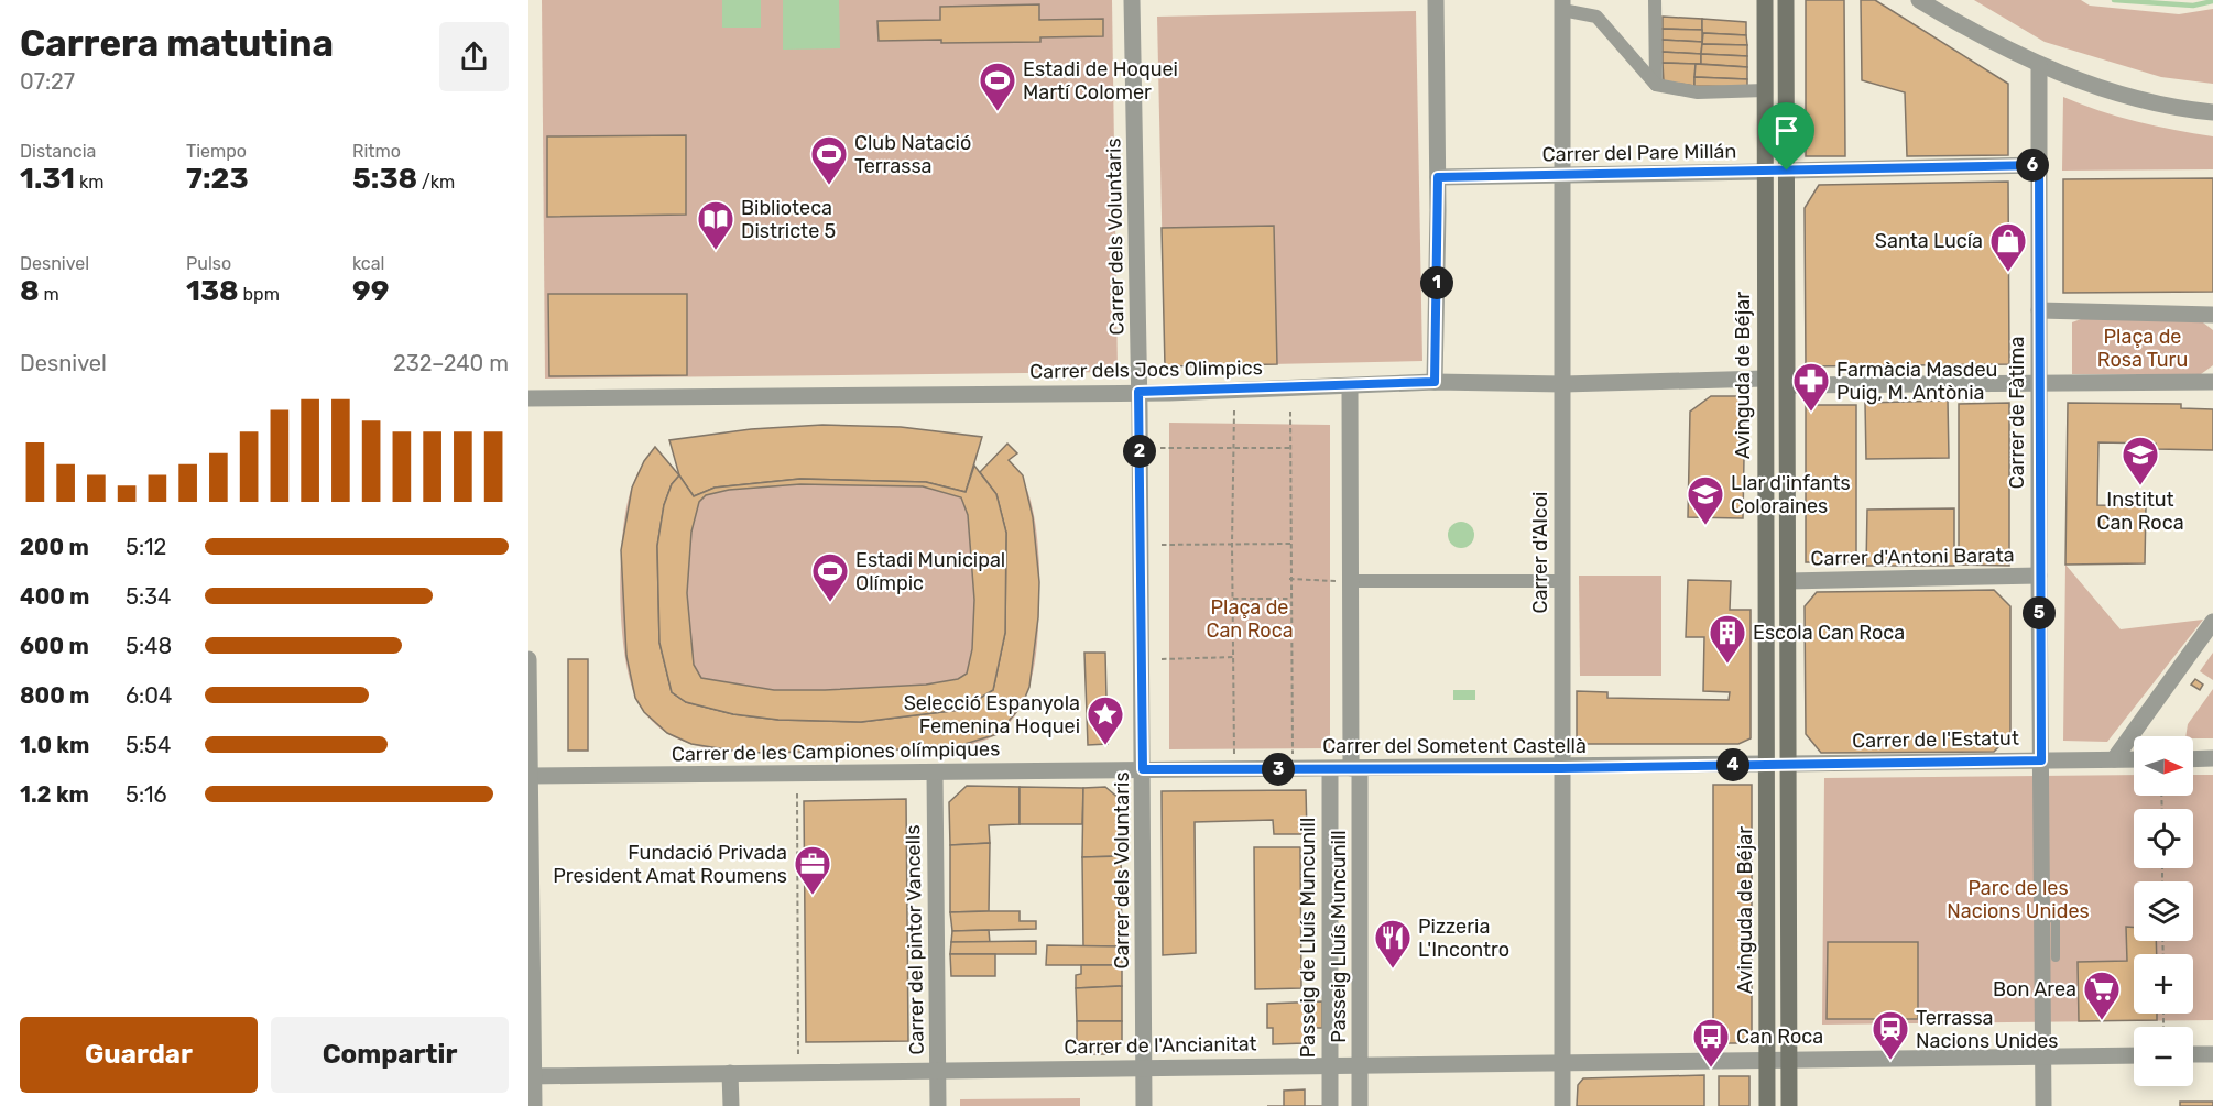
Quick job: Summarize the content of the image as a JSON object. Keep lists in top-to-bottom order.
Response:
{
  "streets": {
    "main road": ["Carrer del Pare Millán", "Avinguda de Béjar", "Carrer de l'Estatut"],
    "street": [
      "Carrer dels Voluntaris",
      "Carrer dels Jocs Olimpics",
      "Carrer de Fàtima",
      "Carrer d'Alcoi",
      "Carrer d'Antoni Barata",
      "Carrer del Sometent Castellà",
      "Carrer de les Campiones olímpiques",
      "Passeig Lluís Muncunill",
      "Passeig de Lluís Muncunill",
      "Carrer del pintor Vancells",
      "Carrer de l'Ancianitat"
    ]
  },
  "crossings": [
    ["Carrer del Pare Millán", "Avinguda de Béjar"],
    ["Carrer del Pare Millán", "Carrer de Fàtima"],
    ["Carrer del Pare Millán", "Carrer d'Alcoi"],
    ["Carrer dels Voluntaris", "Carrer dels Jocs Olimpics"],
    ["Carrer dels Voluntaris", "Carrer del Sometent Castellà"],
    ["Carrer dels Voluntaris", "Carrer de les Campiones olímpiques"],
    ["Carrer dels Voluntaris", "Carrer de l'Ancianitat"],
    ["Carrer dels Jocs Olimpics", "Avinguda de Béjar"],
    ["Carrer dels Jocs Olimpics", "Carrer d'Alcoi"],
    ["Avinguda de Béjar", "Carrer de l'Estatut"],
    ["Avinguda de Béjar", "Carrer del Sometent Castellà"],
    ["Avinguda de Béjar", "Carrer de l'Ancianitat"],
    ["Carrer de Fàtima", "Carrer d'Antoni Barata"],
    ["Carrer de Fàtima", "Carrer de l'Estatut"],
    ["Carrer de Fàtima", "Carrer de l'Ancianitat"],
    ["Carrer d'Alcoi", "Carrer del Sometent Castellà"],
    ["Carrer d'Alcoi", "Carrer de l'Ancianitat"],
    ["Carrer de l'Estatut", "Carrer del Sometent Castellà"],
    ["Carrer del Sometent Castellà", "Carrer de les Campiones olímpiques"],
    ["Carrer del Sometent Castellà", "Passeig Lluís Muncunill"],
    ["Carrer del Sometent Castellà", "Passeig de Lluís Muncunill"],
    ["Carrer de les Campiones olímpiques", "Carrer del pintor Vancells"],
    ["Passeig Lluís Muncunill", "Carrer de l'Ancianitat"],
    ["Passeig de Lluís Muncunill", "Carrer de l'Ancianitat"],
    ["Carrer del pintor Vancells", "Carrer de l'Ancianitat"]
  ],
  "parks": ["Plaça de Rosa Turu", "Plaça de Can Roca", "Parc de les Nacions Unides"],
  "places": {
    "sports": ["Estadi de Hoquei Martí Colomer", "Club Natació Terrassa", "Estadi Municipal Olímpic"],
    "library": ["Biblioteca Districte 5"],
    "shop": ["Santa Lucía"],
    "pharmacy": ["Farmàcia Masdeu Puig, M. Antònia"],
    "school or university": ["Institut Can Roca", "Llar d'infants Coloraines"],
    "building": ["Escola Can Roca"],
    "place": ["Selecció Espanyola Femenina Hoquei"],
    "office": ["Fundació Privada President Amat Roumens"],
    "restaurant": ["Pizzeria L'Incontro"],
    "supermarket": ["Bon Area"],
    "station": ["Terrassa Nacions Unides"],
    "bus stop": ["Can Roca"]
  },
  "north": "right",
  "page": {
    "heading": ["Carrera matutina", "07:27"],
    "stats": [
      ["Distancia", "1.31 km"],
      ["Tiempo", "7:23"],
      ["Ritmo", "5:38 /km"],
      ["Desnivel", "8 m"],
      ["Pulso", "138 bpm"],
      ["kcal", "99"]
    ],
    "pins": [
      "6",
      "1",
      "2",
      "5",
      "4",
      "3"
    ],
    "chart": ["Desnivel", "232–240 m"],
    "list": [
      {
        "name": "200 m",
        "note": "5:12"
      },
      {
        "name": "400 m",
        "note": "5:34"
      },
      {
        "name": "600 m",
        "note": "5:48"
      },
      {
        "name": "800 m",
        "note": "6:04"
      },
      {
        "name": "1.0 km",
        "note": "5:54"
      },
      {
        "name": "1.2 km",
        "note": "5:16"
      }
    ],
    "map_buttons": ["+", "−"],
    "buttons": ["Guardar", "Compartir"]
  }
}
